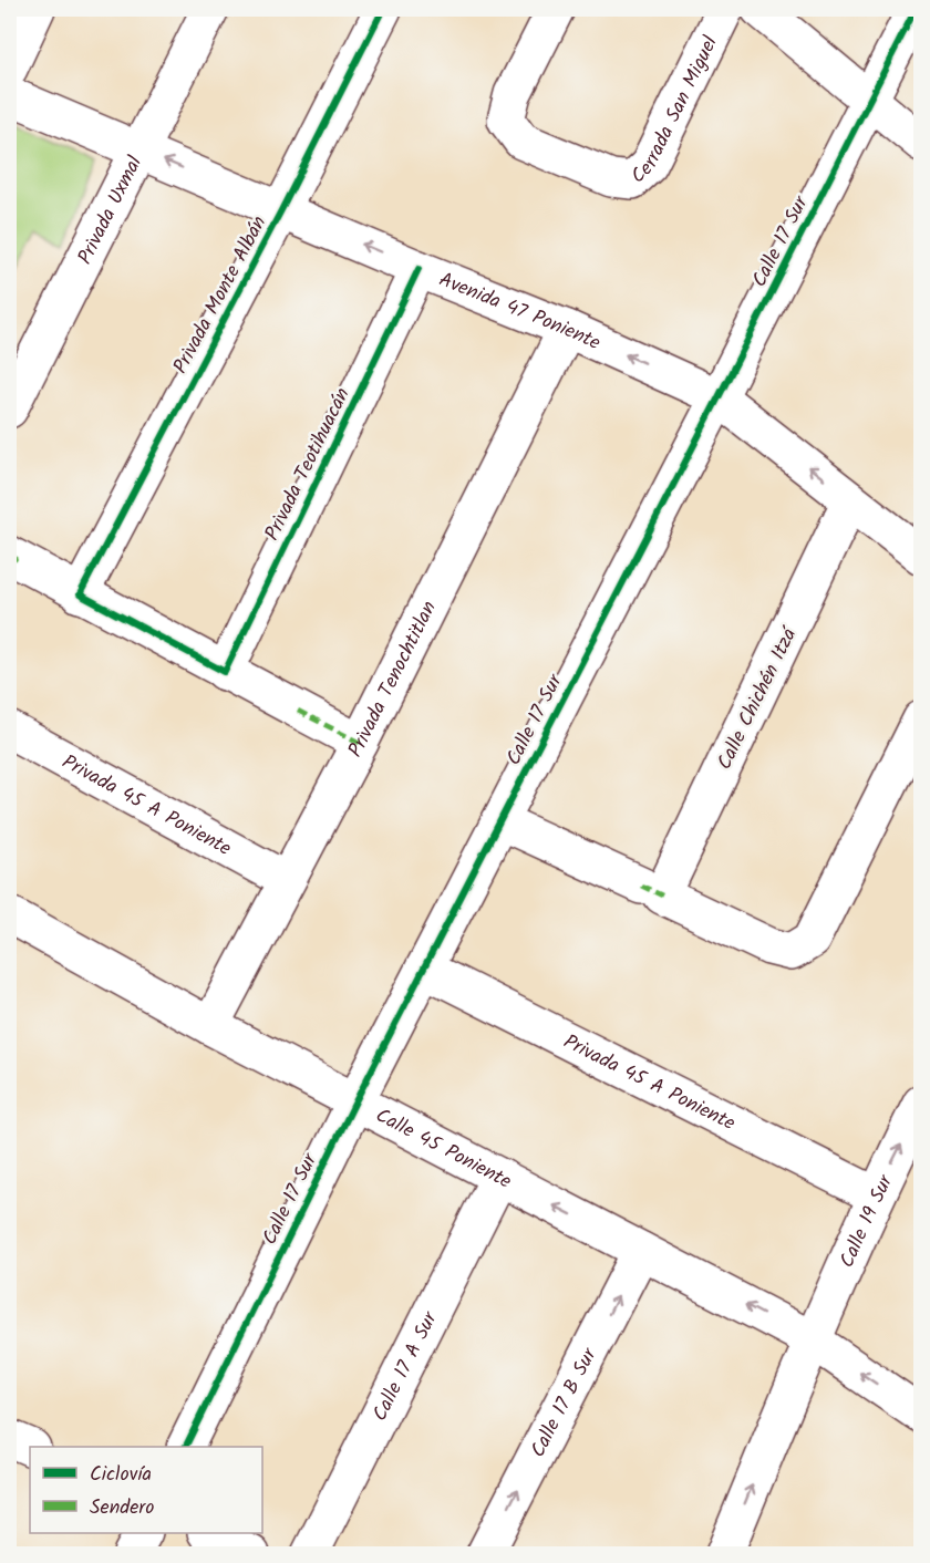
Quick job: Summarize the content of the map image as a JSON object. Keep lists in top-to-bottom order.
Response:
{
  "streets": {
    "street": [
      "Cerrada San Miguel",
      "Privada Uxmal",
      "Calle 17 Sur",
      "Privada Monte Albán",
      "Avenida 47 Poniente",
      "Privada Teotihuacán",
      "Privada Tenochtitlan",
      "Calle Chichén Itzá",
      "Privada 45 A Poniente",
      "Calle 45 Poniente",
      "Calle 19 Sur",
      "Calle 17 A Sur",
      "Calle 17 B Sur"
    ]
  },
  "crossings": [
    ["Privada Uxmal", "Avenida 47 Poniente"],
    ["Calle 17 Sur", "Avenida 47 Poniente"],
    ["Calle 17 Sur", "Privada 45 A Poniente"],
    ["Calle 17 Sur", "Calle 45 Poniente"],
    ["Privada Monte Albán", "Avenida 47 Poniente"],
    ["Avenida 47 Poniente", "Privada Teotihuacán"],
    ["Avenida 47 Poniente", "Privada Tenochtitlan"],
    ["Avenida 47 Poniente", "Calle Chichén Itzá"],
    ["Privada Tenochtitlan", "Privada 45 A Poniente"],
    ["Privada Tenochtitlan", "Calle 45 Poniente"],
    ["Privada 45 A Poniente", "Calle 19 Sur"],
    ["Calle 45 Poniente", "Calle 19 Sur"],
    ["Calle 45 Poniente", "Calle 17 A Sur"],
    ["Calle 45 Poniente", "Calle 17 B Sur"]
  ],
  "one_way": [
    "Avenida 47 Poniente",
    "Calle 45 Poniente",
    "Calle 19 Sur",
    "Calle 17 B Sur"
  ],
  "legend": ["Ciclovía", "Sendero"]
}
